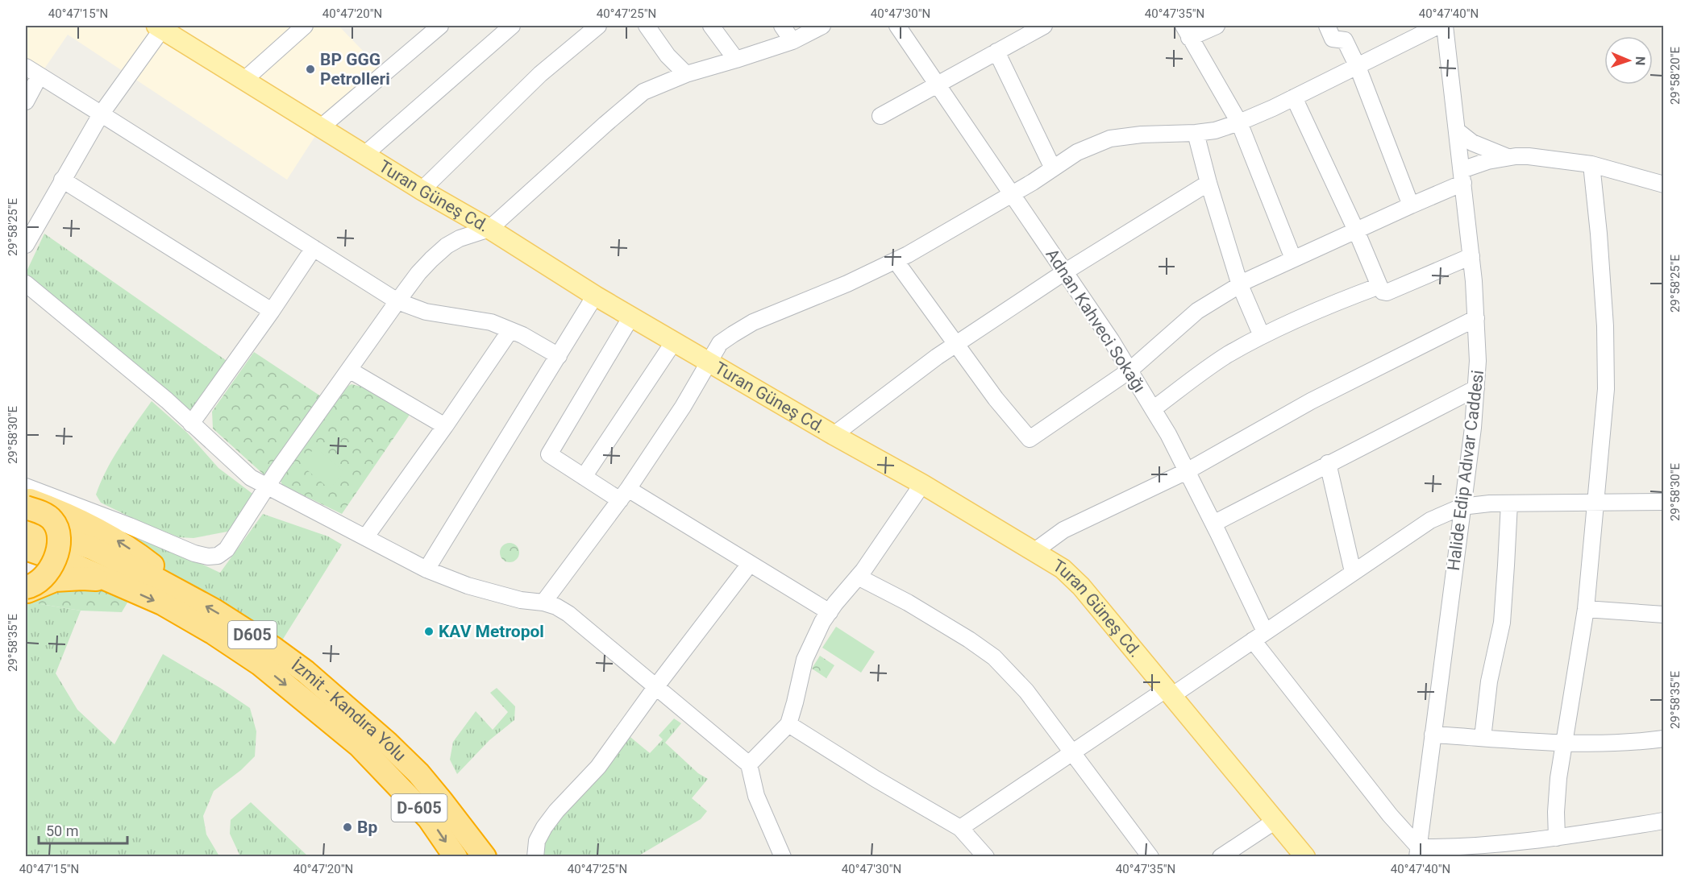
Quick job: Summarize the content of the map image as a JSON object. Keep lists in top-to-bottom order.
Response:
{
  "streets": {
    "highway": ["D605", "İzmit - Kandıra Yolu", "D-605"],
    "main road": ["Turan Güneş Cd."],
    "street": ["Adnan Kahveci Sokağı", "Halide Edip Adıvar Caddesi"]
  },
  "crossings": [
    ["Adnan Kahveci Sokağı", "Halide Edip Adıvar Caddesi"]
  ],
  "places": ["BP GGG Petrolleri", "KAV Metropol", "Bp"],
  "scale_bar": "50 m",
  "north": "right",
  "coordinates": [
    "40°47'15\"N",
    "40°47'20\"N",
    "40°47'25\"N",
    "40°47'30\"N",
    "40°47'35\"N",
    "40°47'40\"N",
    "29°58'20\"E",
    "29°58'25\"E",
    "29°58'30\"E",
    "29°58'35\"E"
  ]
}
